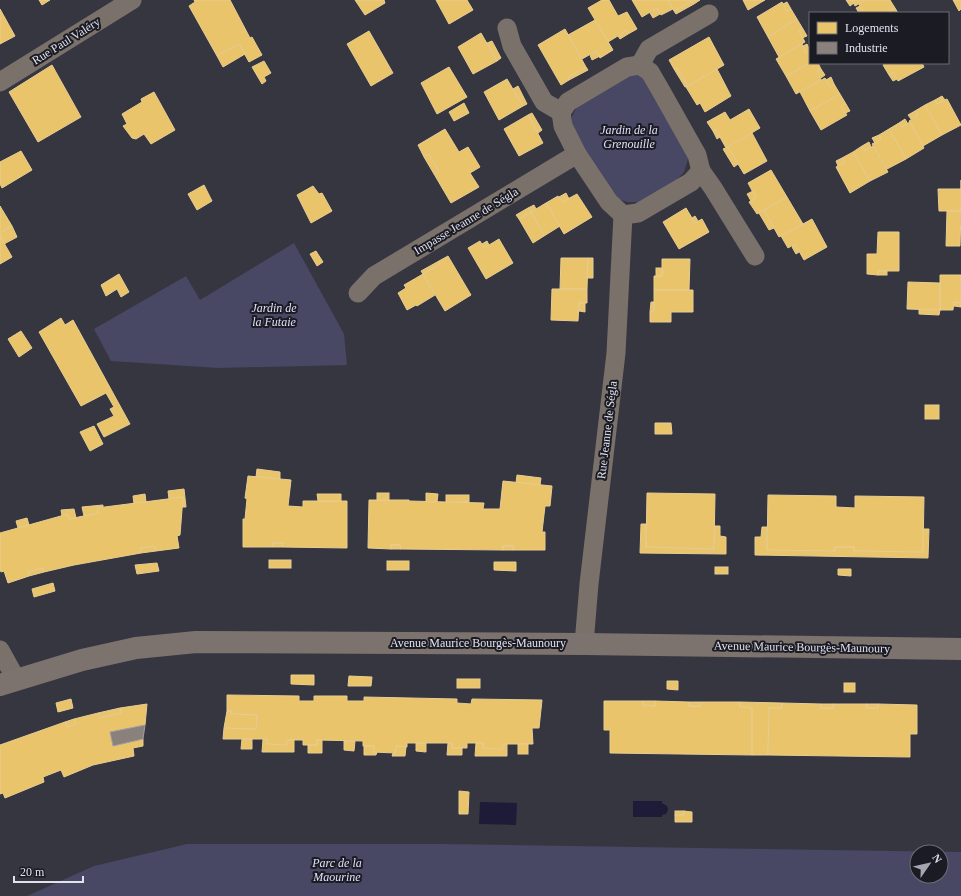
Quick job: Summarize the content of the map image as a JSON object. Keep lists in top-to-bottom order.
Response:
{
  "streets": {
    "street": [
      "Rue Paul Valéry",
      "Impasse Jeanne de Ségla",
      "Rue Jeanne de Ségla",
      "Avenue Maurice Bourgès-Maunoury"
    ]
  },
  "crossings": [
    ["Impasse Jeanne de Ségla", "Rue Jeanne de Ségla"],
    ["Rue Jeanne de Ségla", "Avenue Maurice Bourgès-Maunoury"]
  ],
  "parks": ["Jardin de la Grenouille", "Jardin de la Futaie", "Parc de la Maourine"],
  "legend": ["Logements", "Industrie"],
  "scale_bar": "20 m",
  "north": "top right"
}
